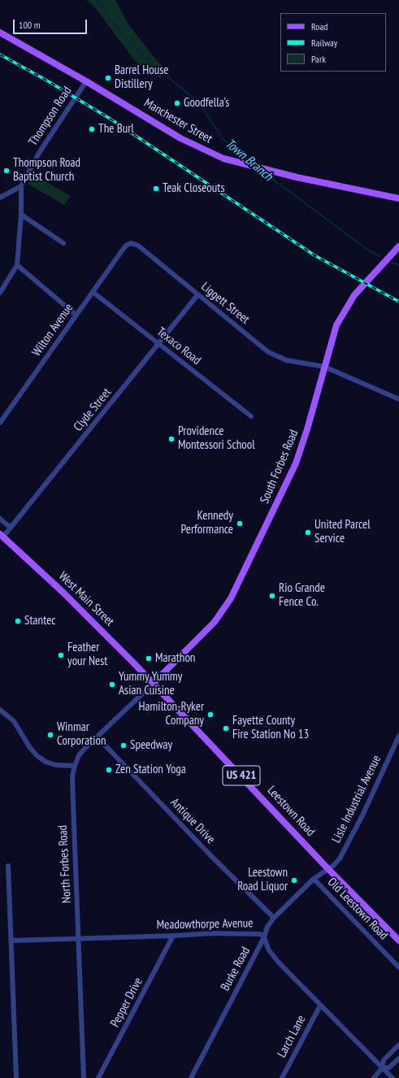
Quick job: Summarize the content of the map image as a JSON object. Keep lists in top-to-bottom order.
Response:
{
  "streets": {
    "main road": [
      "Manchester Street",
      "South Forbes Road",
      "West Main Street",
      "US 421",
      "Leestown Road"
    ],
    "street": [
      "Thompson Road",
      "Liggett Street",
      "Wilton Avenue",
      "Texaco Road",
      "Clyde Street",
      "Lisle Industrial Avenue",
      "Antique Drive",
      "North Forbes Road",
      "Old Leestown Road",
      "Meadowthorpe Avenue",
      "Burke Road",
      "Pepper Drive",
      "Larch Lane"
    ]
  },
  "crossings": [
    ["Thompson Road", "Manchester Street"],
    ["Liggett Street", "Wilton Avenue"],
    ["Liggett Street", "Clyde Street"],
    ["Liggett Street", "South Forbes Road"],
    ["Wilton Avenue", "Texaco Road"],
    ["Texaco Road", "Clyde Street"],
    ["Clyde Street", "West Main Street"],
    ["South Forbes Road", "West Main Street"],
    ["South Forbes Road", "Leestown Road"],
    ["South Forbes Road", "North Forbes Road"],
    ["West Main Street", "Leestown Road"],
    ["West Main Street", "North Forbes Road"],
    ["Lisle Industrial Avenue", "Leestown Road"],
    ["Lisle Industrial Avenue", "Burke Road"],
    ["Leestown Road", "North Forbes Road"],
    ["Leestown Road", "Burke Road"],
    ["Antique Drive", "North Forbes Road"],
    ["Antique Drive", "Burke Road"],
    ["North Forbes Road", "Meadowthorpe Avenue"],
    ["Old Leestown Road", "Burke Road"],
    ["Meadowthorpe Avenue", "Burke Road"],
    ["Meadowthorpe Avenue", "Pepper Drive"],
    ["Meadowthorpe Avenue", "Larch Lane"]
  ],
  "water": ["Town Branch"],
  "places": [
    "Barrel House Distillery",
    "Goodfella’s",
    "The Burl",
    "Thompson Road Baptist Church",
    "Teak Closeouts",
    "Providence Montessori School",
    "Kennedy Performance",
    "United Parcel Service",
    "Rio Grande Fence Co.",
    "Stantec",
    "Feather your Nest",
    "Marathon",
    "Yummy Yummy Asian Cuisine",
    "Hamilton-Ryker Company",
    "Fayette County Fire Station No 13",
    "Winmar Corporation",
    "Speedway",
    "Zen Station Yoga",
    "Leestown Road Liquor"
  ],
  "legend": ["Road", "Railway", "Park"],
  "scale_bar": "100 m"
}
